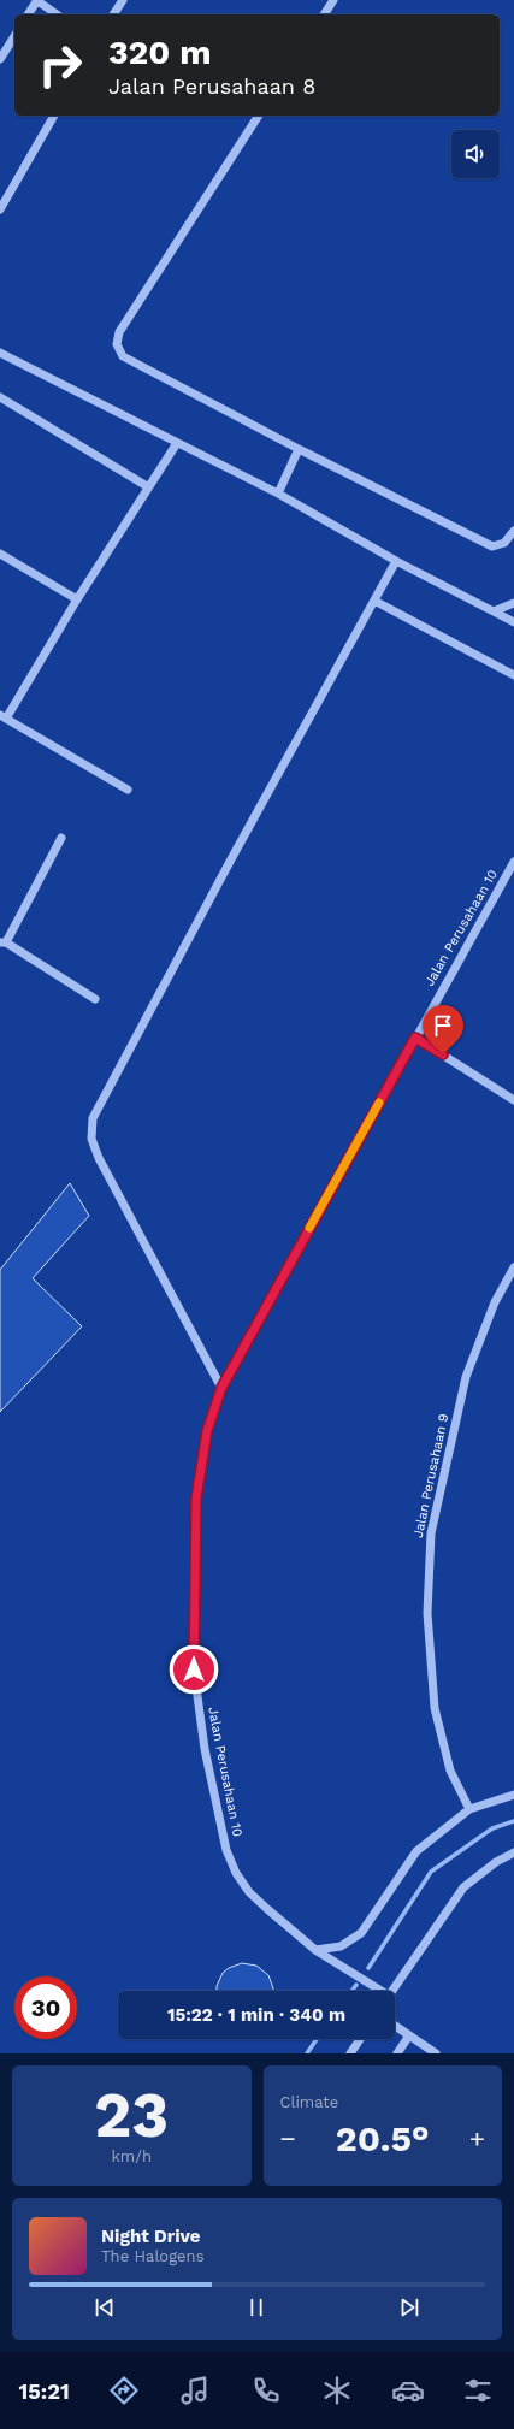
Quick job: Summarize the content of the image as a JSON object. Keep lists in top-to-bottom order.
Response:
{
  "streets": {
    "street": ["Jalan Perusahaan 10", "Jalan Perusahaan 9"]
  },
  "page": {
    "turn": ["320 m", "Jalan Perusahaan 8"],
    "limit": "30",
    "trip": "15:22 · 1 min · 340 m",
    "tile": [
      ["23", "km/h"],
      "Climate"
    ],
    "heat": ["−", "20.5°", "+"],
    "song": ["Night Drive", "The Halogens"],
    "tabs": "15:21"
  }
}
